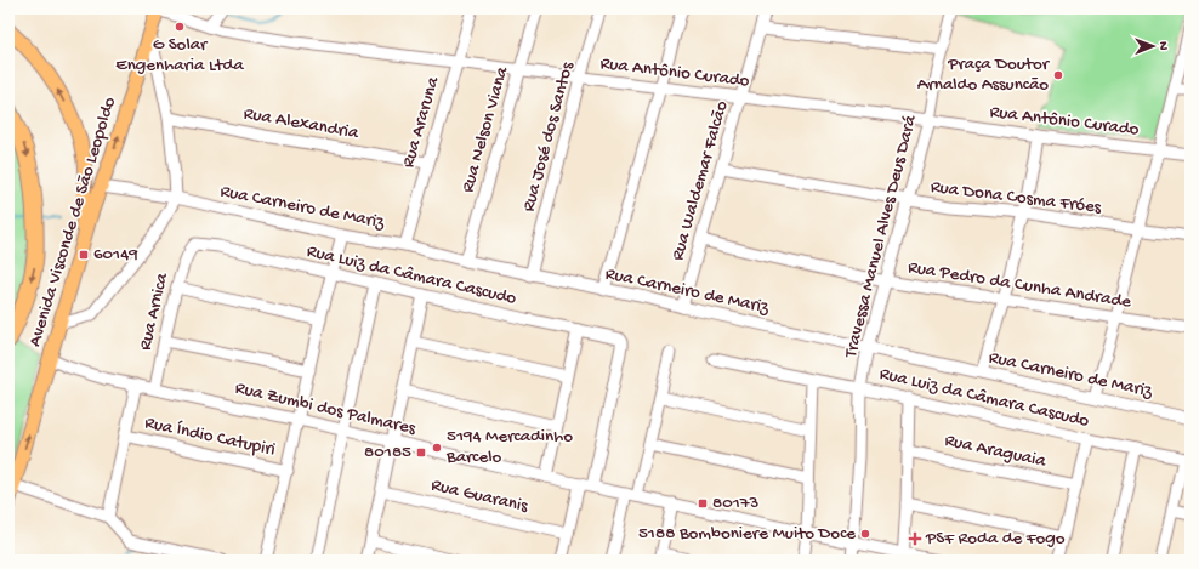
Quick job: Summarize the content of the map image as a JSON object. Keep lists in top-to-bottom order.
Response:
{
  "streets": {
    "main road": ["Avenida Visconde de São Leopoldo"],
    "street": [
      "Rua Antônio Curado",
      "Rua Araruna",
      "Rua Alexandria",
      "Rua Nelson Viana",
      "Rua José dos Santos",
      "Rua Waldemar Falcão",
      "Rua Dona Cosma Fróes",
      "Rua Carneiro de Mariz",
      "Travessa Manuel Alves Deus Dará",
      "Rua Luiz da Câmara Cascudo",
      "Rua Pedro da Cunha Andrade",
      "Rua Arnica",
      "Rua Zumbi dos Palmares",
      "Rua Índio Catupiri",
      "Rua Araguaia",
      "Rua Guaranis"
    ]
  },
  "crossings": [
    ["Rua Antônio Curado", "Rua Araruna"],
    ["Rua Antônio Curado", "Rua Nelson Viana"],
    ["Rua Antônio Curado", "Rua José dos Santos"],
    ["Rua Antônio Curado", "Rua Waldemar Falcão"],
    ["Rua Antônio Curado", "Avenida Visconde de São Leopoldo"],
    ["Rua Antônio Curado", "Travessa Manuel Alves Deus Dará"],
    ["Rua Araruna", "Rua Alexandria"],
    ["Rua Araruna", "Rua Carneiro de Mariz"],
    ["Rua Nelson Viana", "Rua Carneiro de Mariz"],
    ["Rua José dos Santos", "Rua Carneiro de Mariz"],
    ["Rua Waldemar Falcão", "Rua Dona Cosma Fróes"],
    ["Rua Waldemar Falcão", "Rua Carneiro de Mariz"],
    ["Rua Waldemar Falcão", "Rua Pedro da Cunha Andrade"],
    ["Rua Dona Cosma Fróes", "Travessa Manuel Alves Deus Dará"],
    ["Rua Carneiro de Mariz", "Avenida Visconde de São Leopoldo"],
    ["Rua Carneiro de Mariz", "Travessa Manuel Alves Deus Dará"],
    ["Avenida Visconde de São Leopoldo", "Rua Zumbi dos Palmares"],
    ["Travessa Manuel Alves Deus Dará", "Rua Luiz da Câmara Cascudo"],
    ["Travessa Manuel Alves Deus Dará", "Rua Pedro da Cunha Andrade"],
    ["Travessa Manuel Alves Deus Dará", "Rua Zumbi dos Palmares"],
    ["Rua Luiz da Câmara Cascudo", "Rua Arnica"],
    ["Rua Luiz da Câmara Cascudo", "Rua Zumbi dos Palmares"],
    ["Rua Arnica", "Rua Zumbi dos Palmares"]
  ],
  "one_way": ["Avenida Visconde de São Leopoldo"],
  "places": {
    "other": [
      "G Solar Engenharia Ltda",
      "Praça Doutor Arnaldo Assuncão",
      "5194 Mercadinho Barcelo",
      "5188 Bomboniere Muito Doce"
    ],
    "transit": ["60149", "80185", "80173"],
    "health": ["PSF Roda de Fogo"]
  },
  "north": "right"
}
